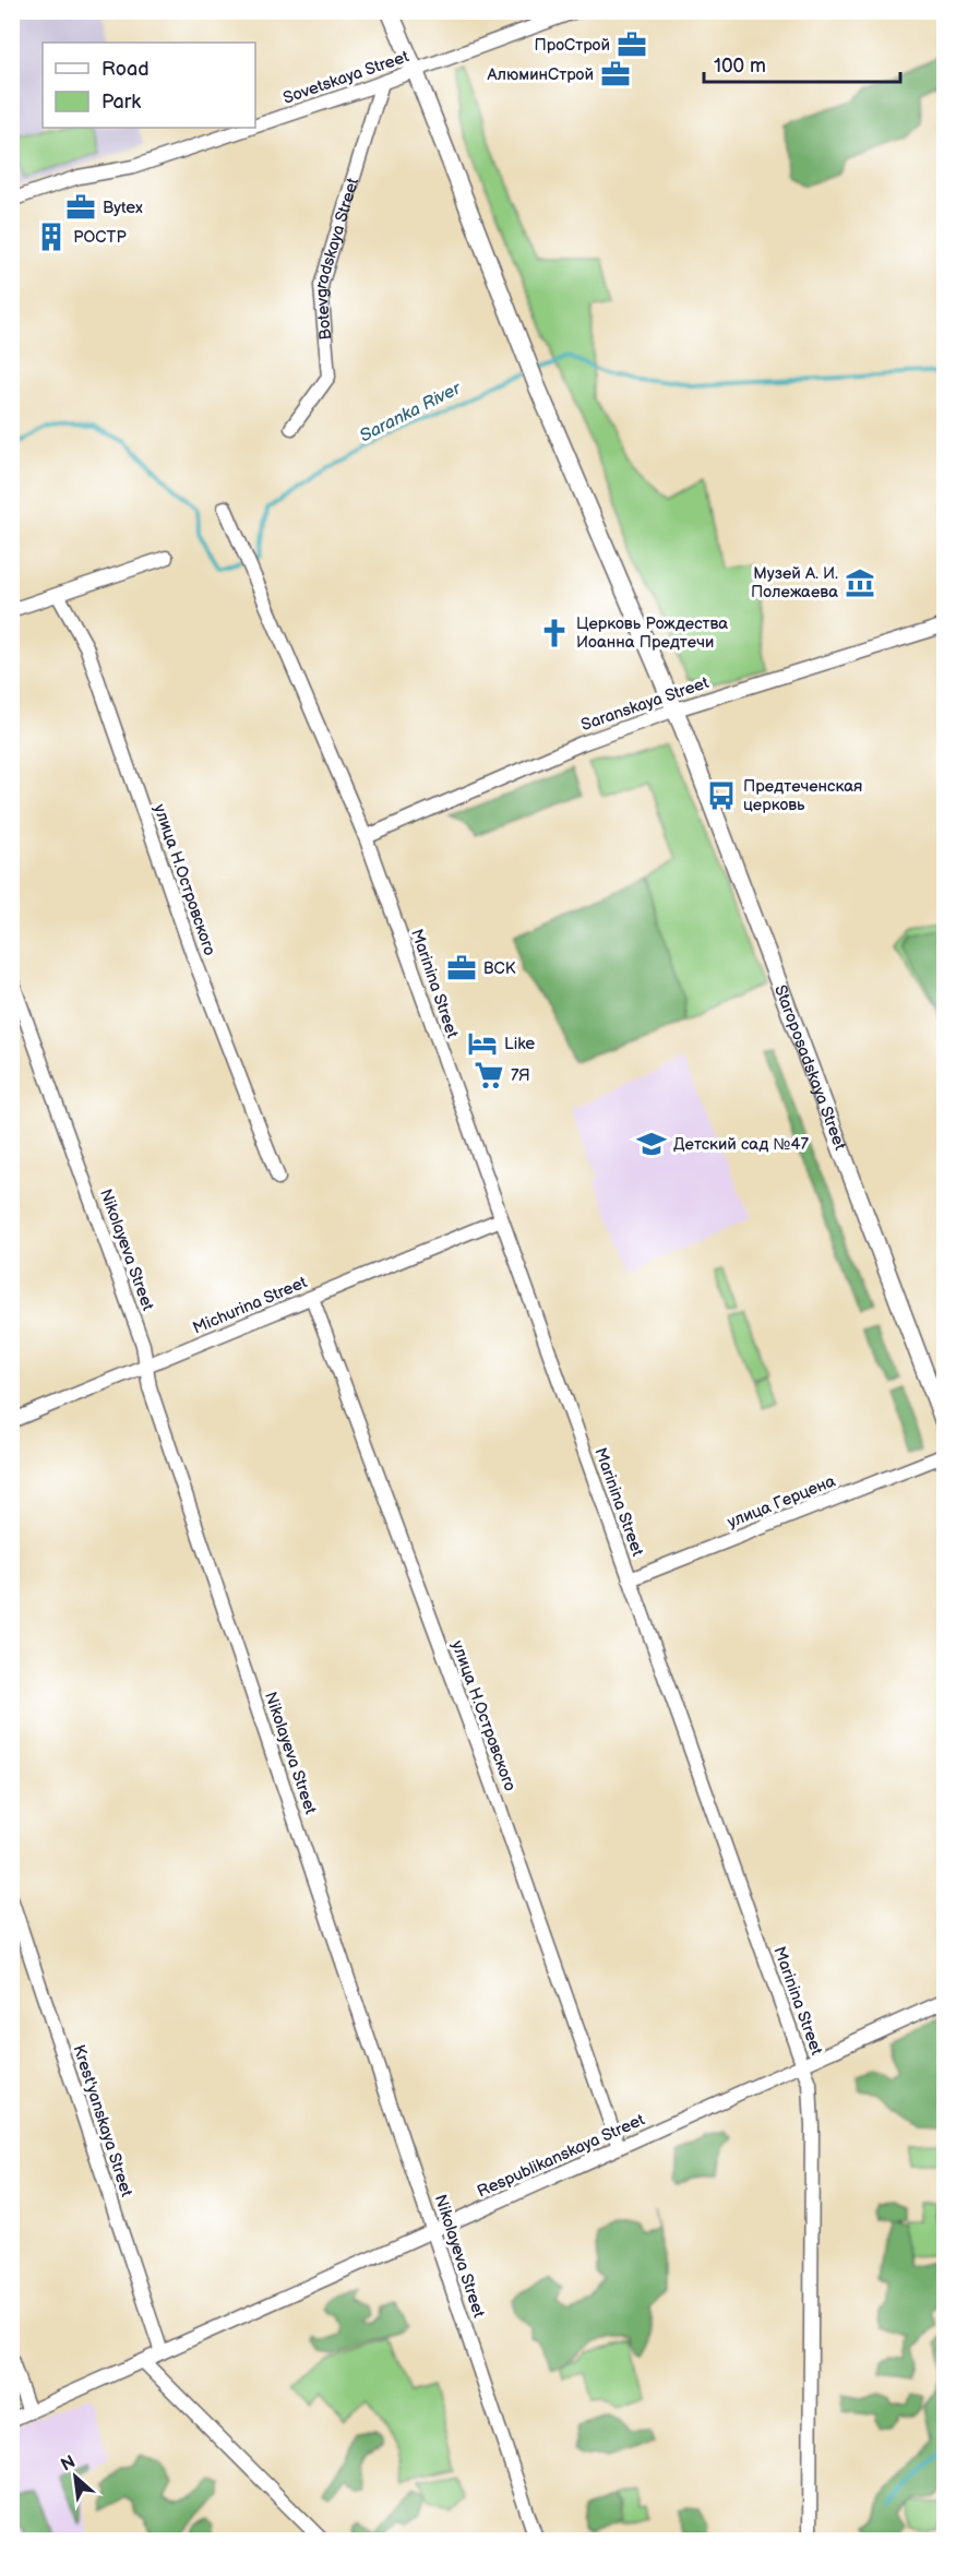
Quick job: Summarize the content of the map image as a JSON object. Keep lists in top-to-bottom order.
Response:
{
  "streets": {
    "main road": ["Staroposadskaya Street"],
    "street": [
      "Sovetskaya Street",
      "Botevgradskaya Street",
      "Saranskaya Street",
      "улица Н.Островского",
      "Marinina Street",
      "Nikolayeva Street",
      "Michurina Street",
      "улица Герцена",
      "Krest'yanskaya Street",
      "Respublikanskaya Street"
    ]
  },
  "crossings": [
    ["Sovetskaya Street", "Botevgradskaya Street"],
    ["Saranskaya Street", "Marinina Street"],
    ["Saranskaya Street", "Staroposadskaya Street"],
    ["улица Н.Островского", "Michurina Street"],
    ["улица Н.Островского", "Respublikanskaya Street"],
    ["Marinina Street", "Michurina Street"],
    ["Marinina Street", "улица Герцена"],
    ["Marinina Street", "Respublikanskaya Street"],
    ["Nikolayeva Street", "Michurina Street"],
    ["Nikolayeva Street", "Respublikanskaya Street"],
    ["Krest'yanskaya Street", "Respublikanskaya Street"]
  ],
  "water": ["Saranka River"],
  "places": {
    "office": [
      "ПроСтрой",
      "АлюминСтрой",
      "Byteх",
      "ВСК"
    ],
    "building": ["РОСТР"],
    "museum": ["Музей А. И. Полежаева"],
    "church": ["Церковь Рождества Иоанна Предтечи"],
    "bus stop": ["Предтеченская церковь"],
    "hotel": ["Like"],
    "supermarket": ["7Я"],
    "school or university": ["Детский сад №47"]
  },
  "legend": ["Road", "Park"],
  "scale_bar": "100 m",
  "north": "top left"
}
